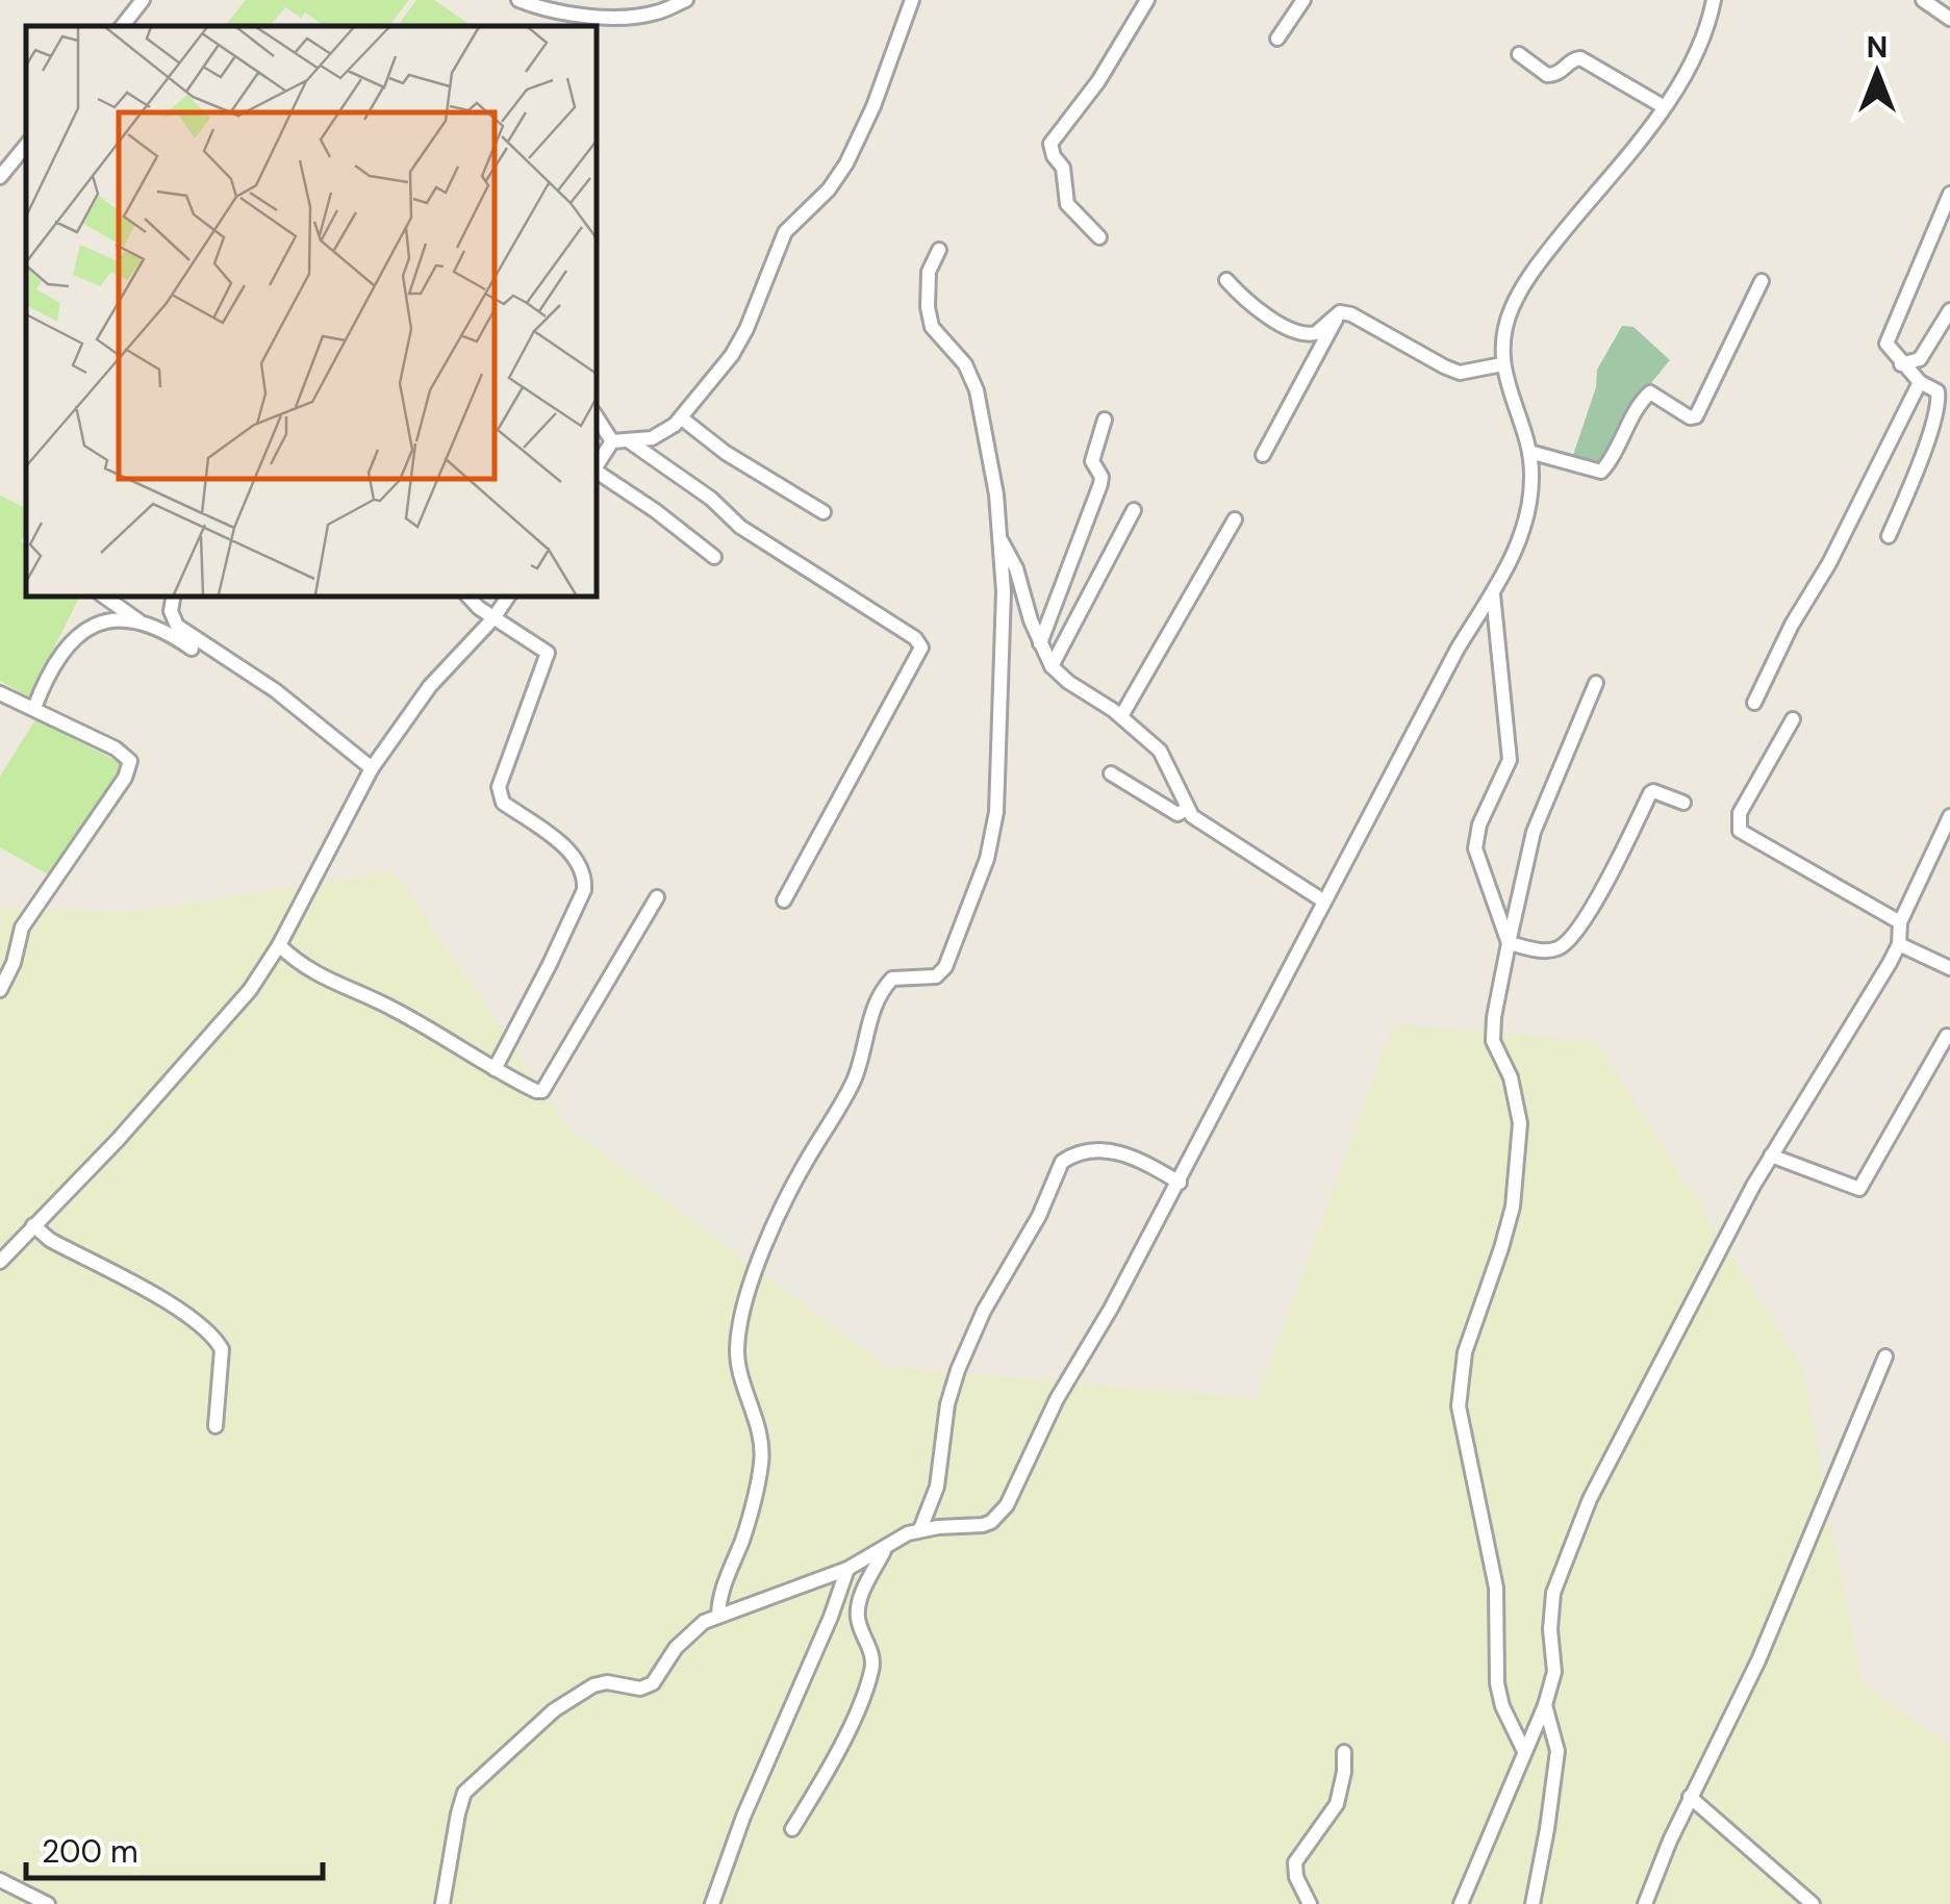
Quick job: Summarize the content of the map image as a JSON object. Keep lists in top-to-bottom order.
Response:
{
  "scale_bar": "200 m",
  "north": "top"
}
